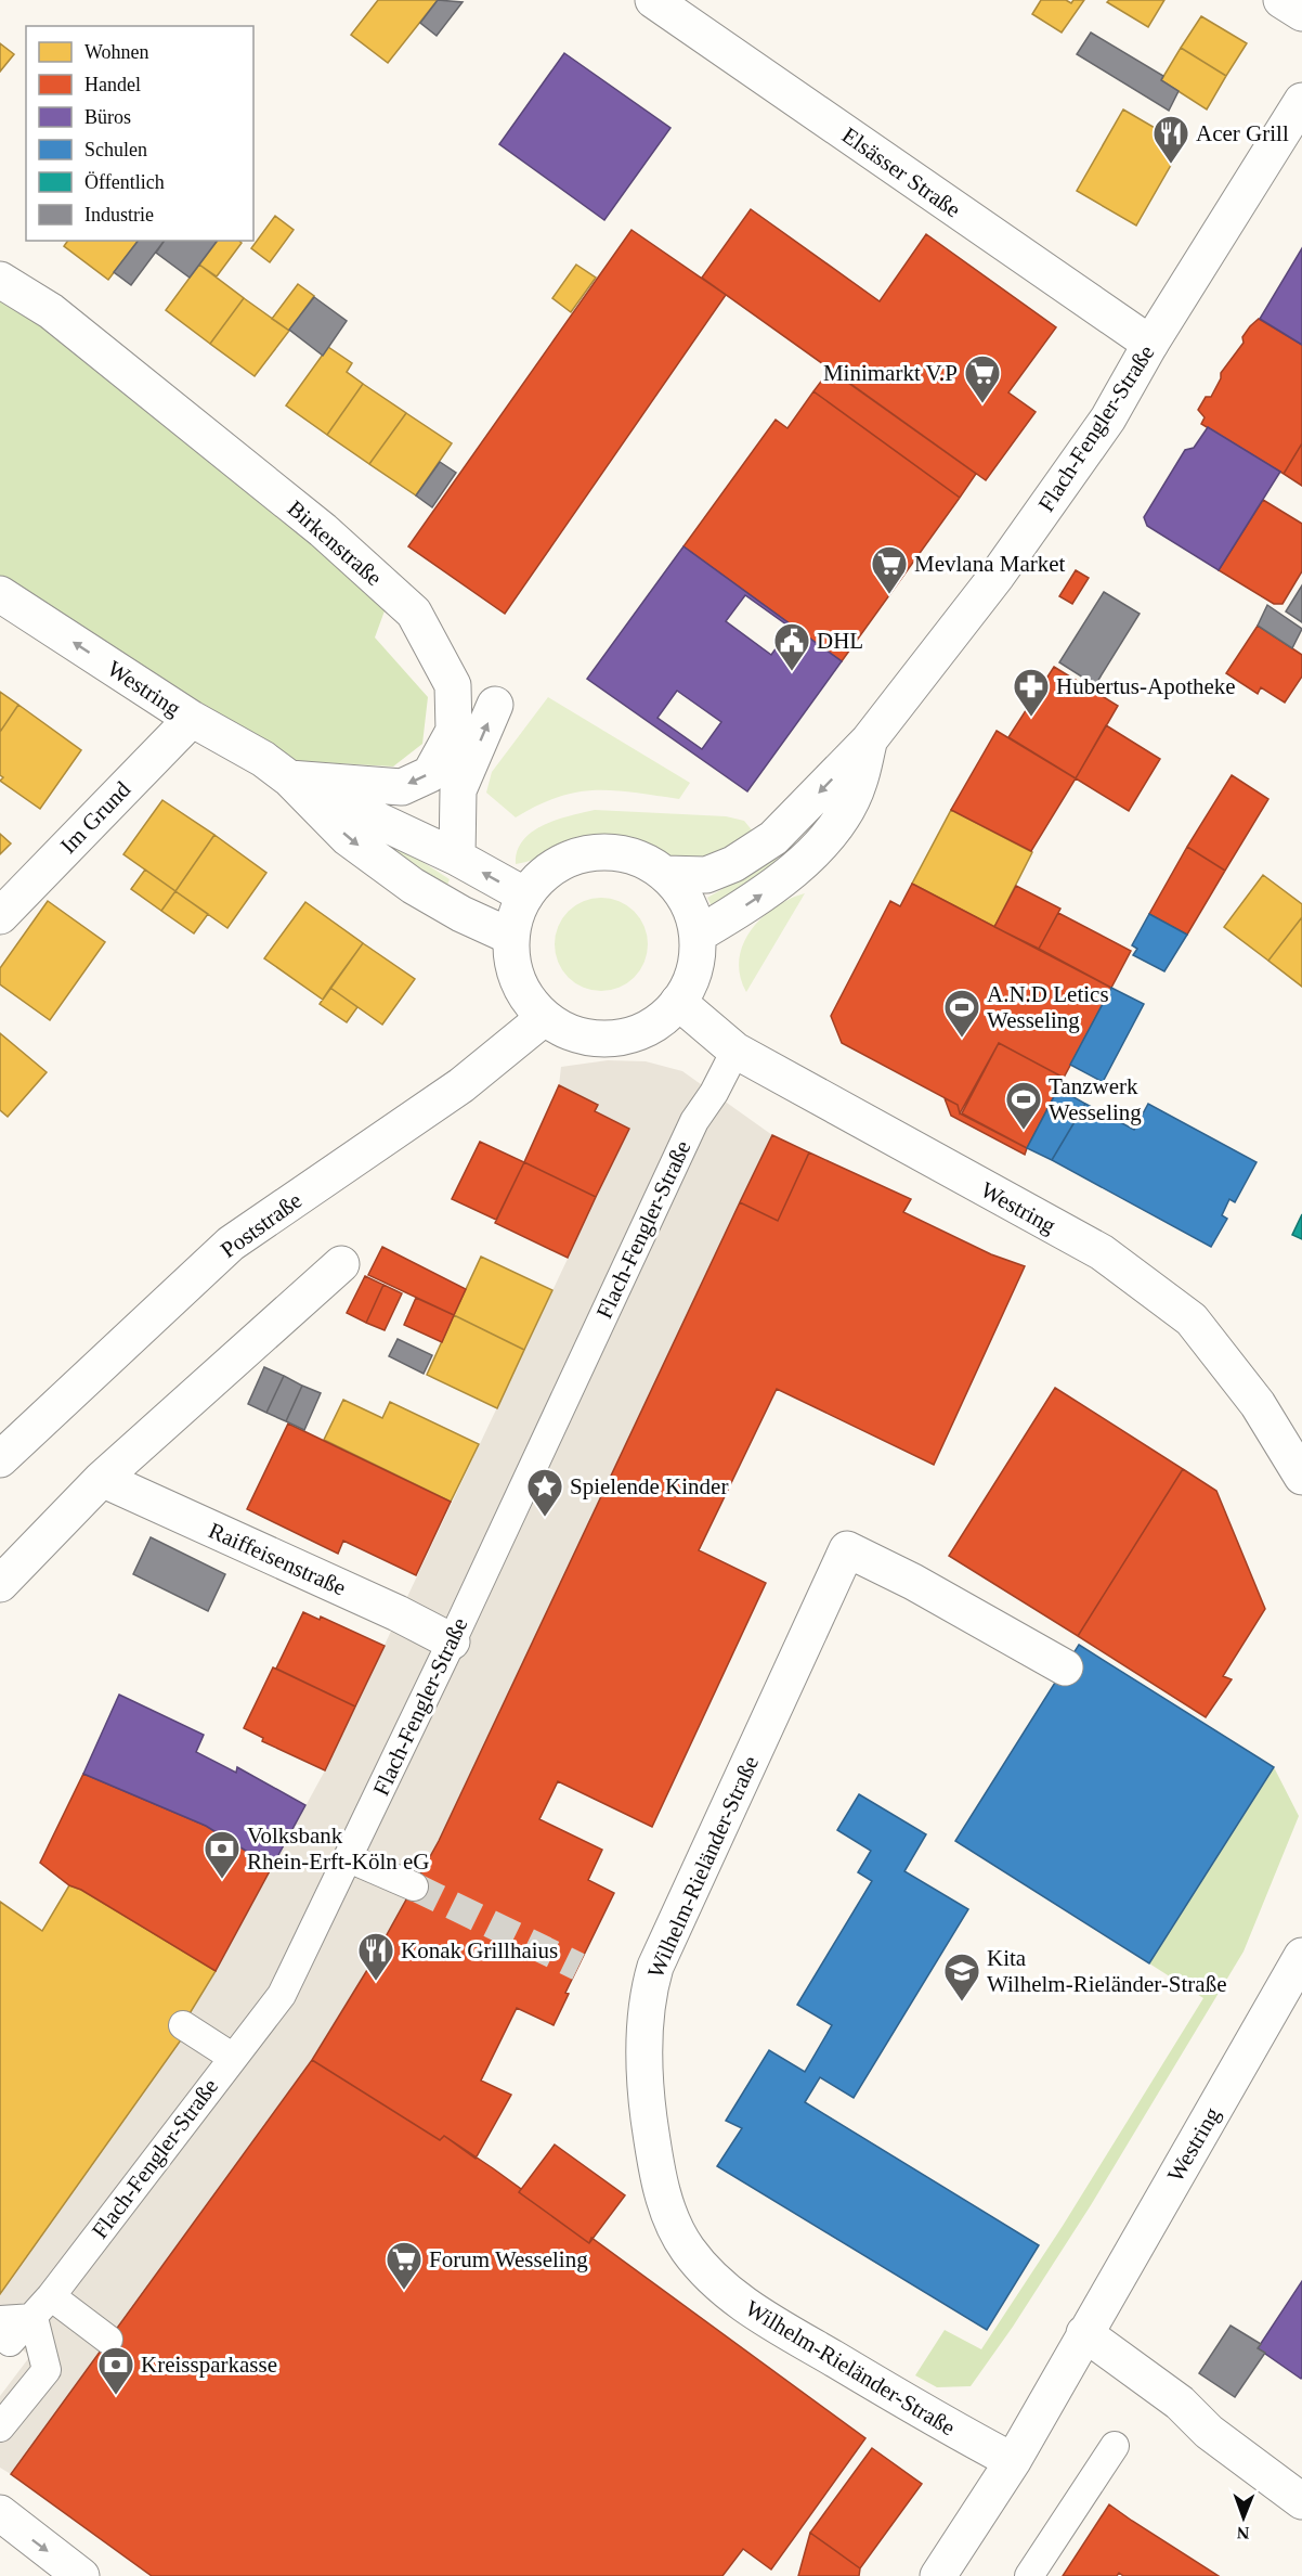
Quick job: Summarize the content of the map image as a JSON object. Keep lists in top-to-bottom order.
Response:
{
  "streets": {
    "street": [
      "Elsässer Straße",
      "Flach-Fengler-Straße",
      "Birkenstraße",
      "Westring",
      "Im Grund",
      "Poststraße",
      "Raiffeisenstraße",
      "Wilhelm-Rieländer-Straße"
    ]
  },
  "crossings": [
    ["Elsässer Straße", "Flach-Fengler-Straße"],
    ["Flach-Fengler-Straße", "Westring"],
    ["Flach-Fengler-Straße", "Poststraße"],
    ["Flach-Fengler-Straße", "Raiffeisenstraße"],
    ["Birkenstraße", "Westring"],
    ["Westring", "Im Grund"],
    ["Westring", "Poststraße"],
    ["Westring", "Wilhelm-Rieländer-Straße"]
  ],
  "places": {
    "restaurant": ["Acer Grill", "Konak Grillhaius"],
    "supermarket": ["Minimarkt V.P", "Mevlana Market", "Forum Wesseling"],
    "public building": ["DHL"],
    "pharmacy": ["Hubertus-Apotheke"],
    "sports": ["A.N.D Letics Wesseling", "Tanzwerk Wesseling"],
    "place": ["Spielende Kinder"],
    "bank": ["Volksbank Rhein-Erft-Köln eG", "Kreissparkasse"],
    "school or university": ["Kita Wilhelm-Rieländer-Straße"]
  },
  "legend": [
    "Wohnen",
    "Handel",
    "Büros",
    "Schulen",
    "Öffentlich",
    "Industrie"
  ],
  "north": "bottom"
}
